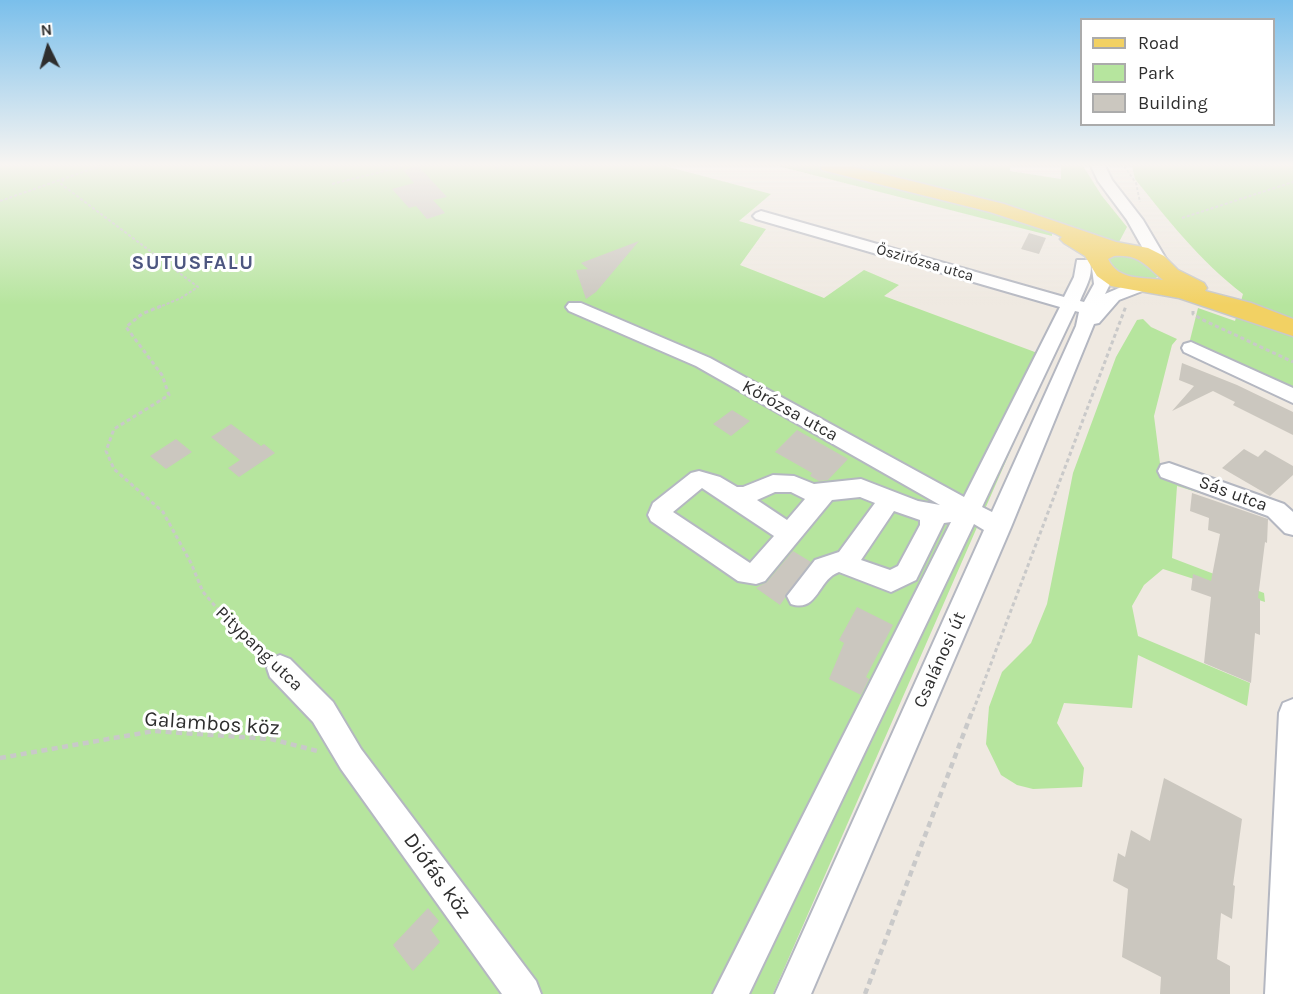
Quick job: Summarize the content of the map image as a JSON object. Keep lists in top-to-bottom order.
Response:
{
  "streets": {
    "street": [
      "Őszirózsa utca",
      "Kőrózsa utca",
      "Sás utca",
      "Pitypang utca",
      "Csalánosi út",
      "Diófás köz"
    ],
    "path": ["Galambos köz"]
  },
  "crossings": [
    ["Őszirózsa utca", "Csalánosi út"],
    ["Kőrózsa utca", "Csalánosi út"],
    ["Pitypang utca", "Galambos köz"],
    ["Pitypang utca", "Diófás köz"],
    ["Galambos köz", "Diófás köz"]
  ],
  "districts": ["SUTUSFALU"],
  "legend": ["Road", "Park", "Building"],
  "north": "top"
}
